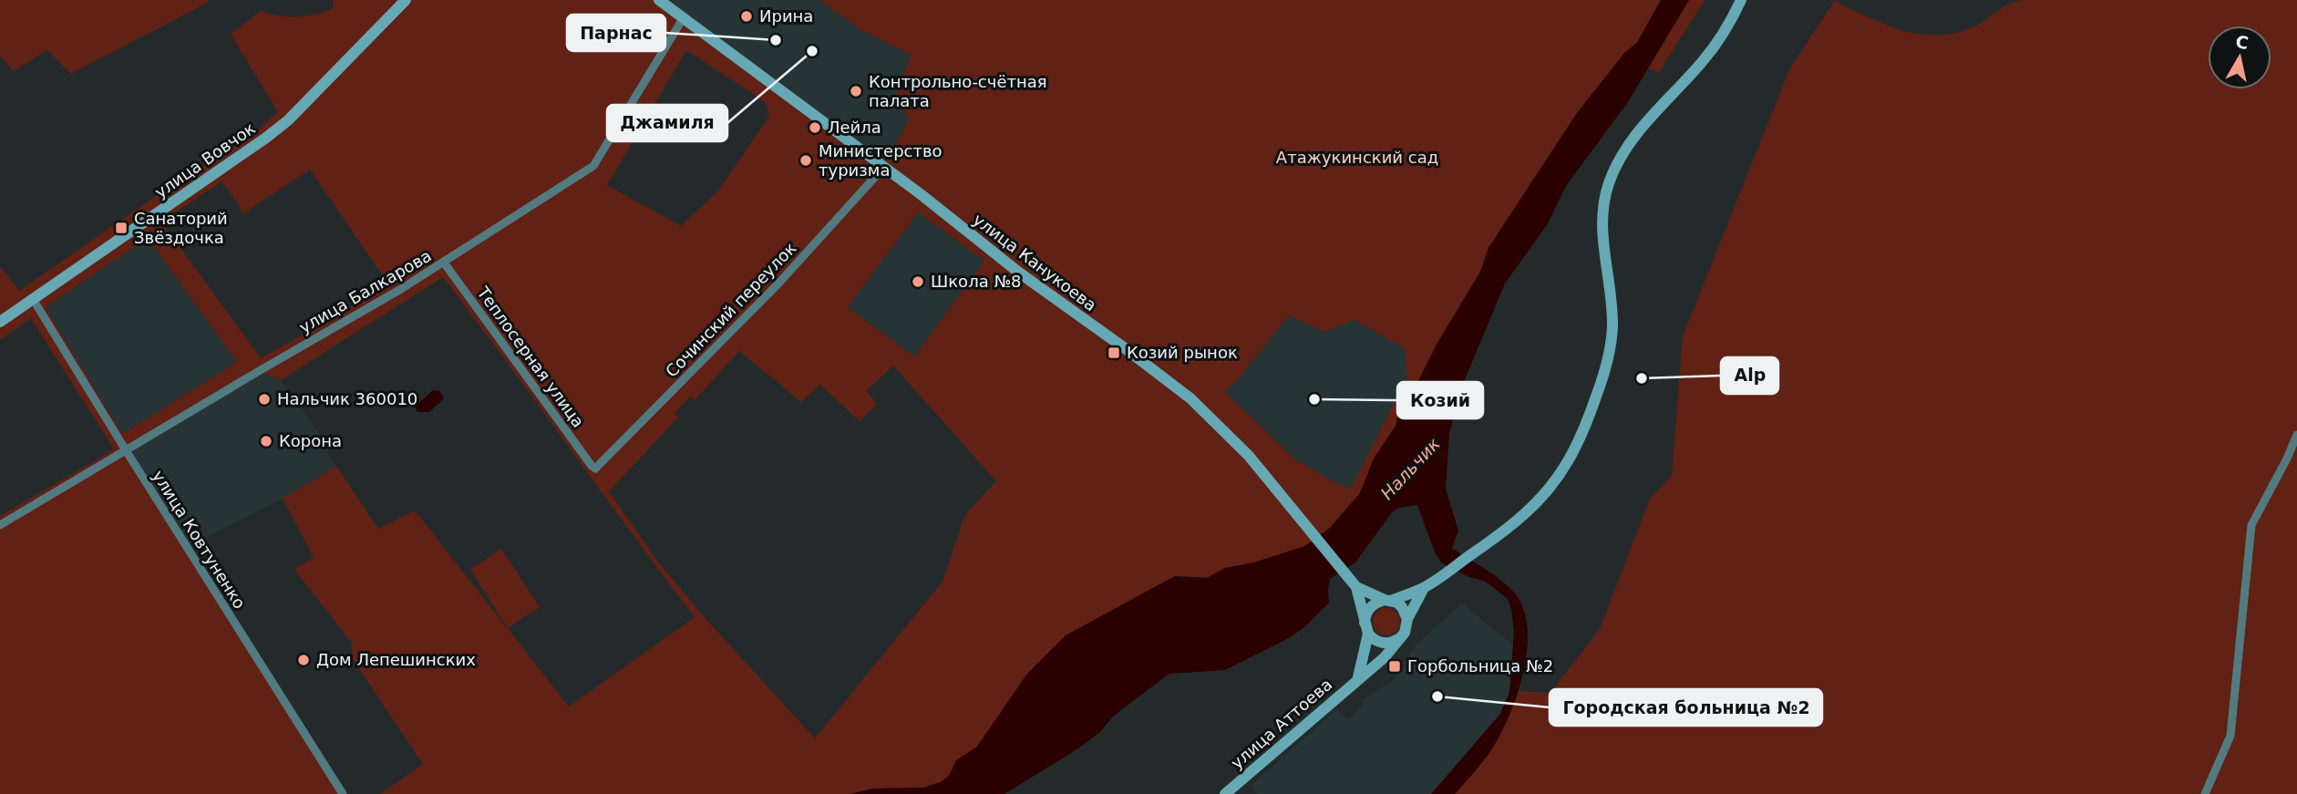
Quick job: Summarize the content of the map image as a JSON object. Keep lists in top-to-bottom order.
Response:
{
  "streets": {
    "street": [
      "улица Вовчок",
      "улица Канукоева",
      "улица Балкарова",
      "Сочинский переулок",
      "Теплосерная улица",
      "улица Ковтуненко",
      "улица Аттоева"
    ]
  },
  "crossings": [
    ["улица Вовчок", "улица Ковтуненко"],
    ["улица Канукоева", "улица Балкарова"],
    ["улица Канукоева", "Сочинский переулок"],
    ["улица Балкарова", "Теплосерная улица"],
    ["улица Балкарова", "улица Ковтуненко"],
    ["Сочинский переулок", "Теплосерная улица"]
  ],
  "water": ["Нальчик"],
  "parks": ["Атажукинский сад"],
  "places": {
    "other": [
      "Ирина",
      "Парнас",
      "Джамиля",
      "Контрольно-счётная палата",
      "Лейла",
      "Министерство туризма",
      "Школа №8",
      "Alp",
      "Нальчик 360010",
      "Козий",
      "Корона",
      "Дом Лепешинских",
      "Городская больница №2"
    ],
    "transit": ["Санаторий Звёздочка", "Козий рынок", "Горбольница №2"]
  },
  "north": "top"
}
